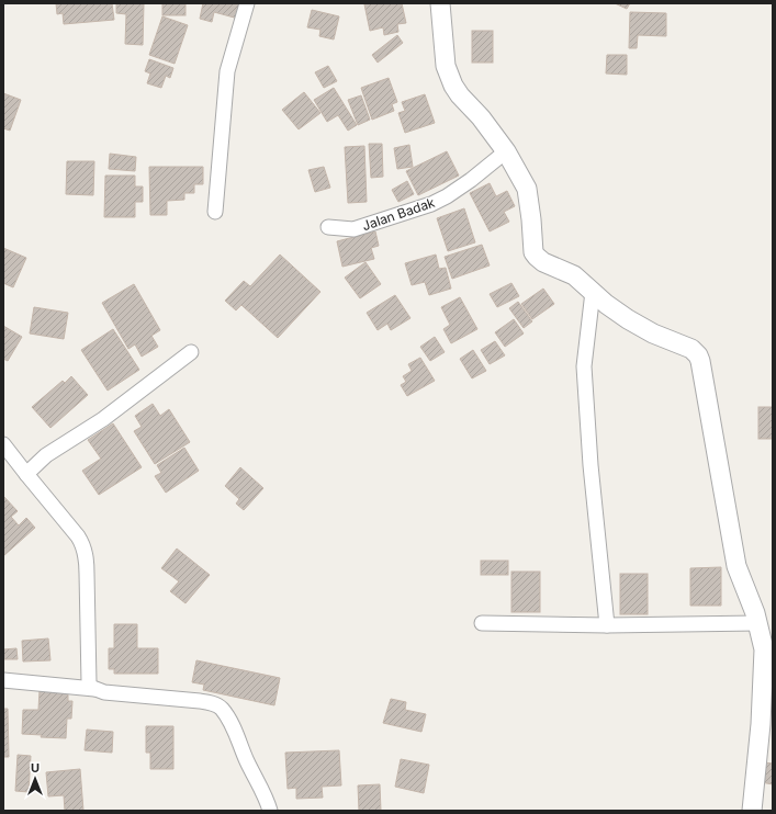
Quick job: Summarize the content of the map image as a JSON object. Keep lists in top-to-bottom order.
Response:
{
  "streets": {
    "street": ["Jalan Badak"]
  },
  "north": "top"
}
